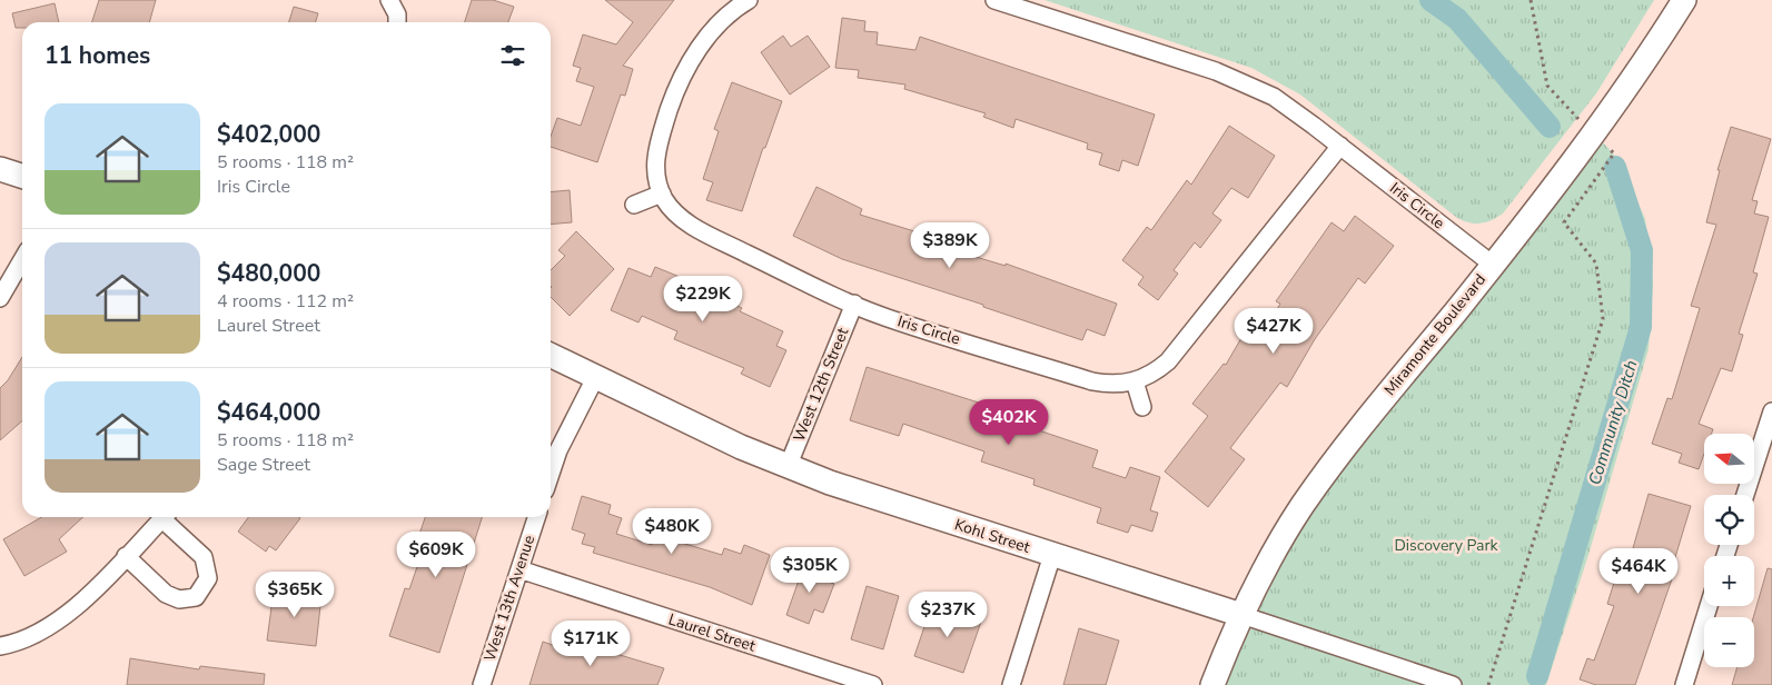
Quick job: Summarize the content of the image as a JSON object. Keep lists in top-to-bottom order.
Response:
{
  "streets": {
    "street": [
      "Iris Circle",
      "Miramonte Boulevard",
      "West 12th Street",
      "Kohl Street",
      "West 13th Avenue",
      "Laurel Street"
    ]
  },
  "crossings": [
    ["Iris Circle", "Miramonte Boulevard"],
    ["Iris Circle", "West 12th Street"],
    ["Miramonte Boulevard", "Kohl Street"],
    ["West 12th Street", "Kohl Street"],
    ["West 13th Avenue", "Laurel Street"]
  ],
  "water": ["Community Ditch"],
  "parks": ["Discovery Park"],
  "north": "left",
  "page": {
    "heading": "11 homes",
    "list": [
      {
        "name": "$402,000",
        "note": "5 rooms · 118 m² · Iris Circle"
      },
      {
        "name": "$480,000",
        "note": "4 rooms · 112 m² · Laurel Street"
      },
      {
        "name": "$464,000",
        "note": "5 rooms · 118 m² · Sage Street"
      }
    ],
    "price": [
      "$389K",
      "$229K",
      "$427K",
      "$402K",
      "$480K",
      "$609K",
      "$305K",
      "$464K",
      "$365K",
      "$237K",
      "$171K"
    ],
    "map_buttons": ["+", "−"]
  }
}
